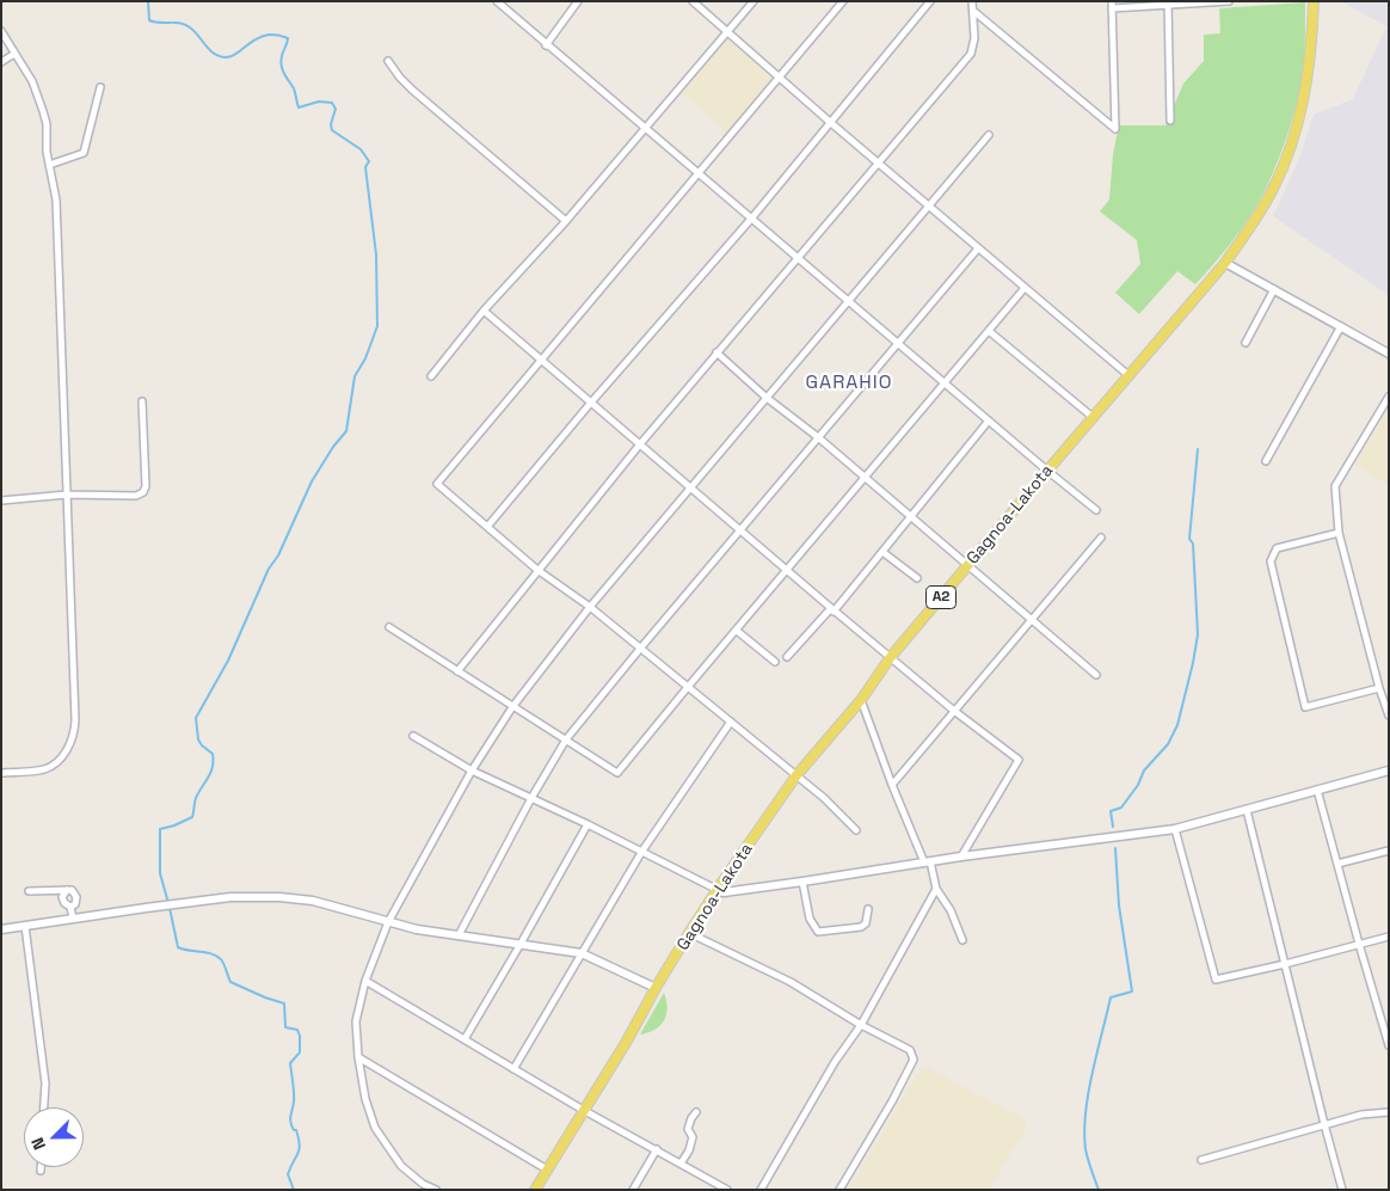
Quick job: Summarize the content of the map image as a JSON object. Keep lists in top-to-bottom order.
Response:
{
  "streets": {
    "main road": ["Gagnoa-Lakota", "A2"]
  },
  "districts": ["GARAHIO"],
  "north": "bottom left"
}
